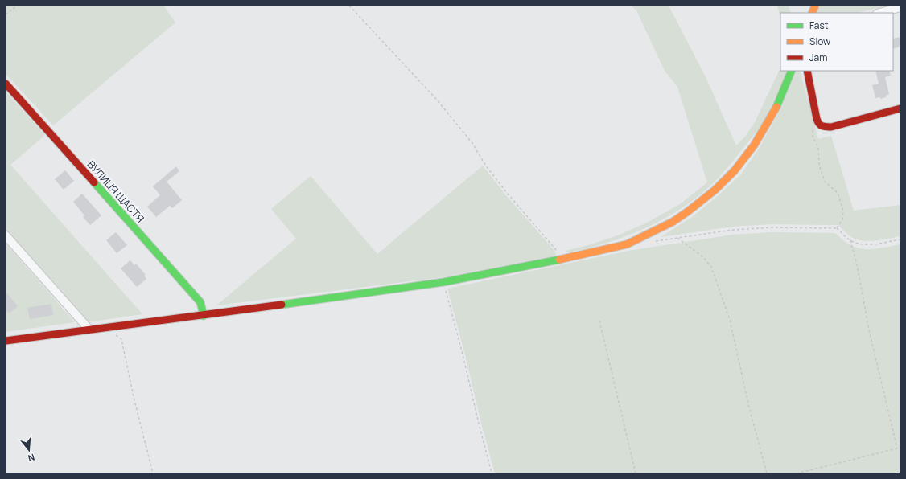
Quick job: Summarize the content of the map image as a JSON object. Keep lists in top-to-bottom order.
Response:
{
  "streets": {
    "street": ["ВУЛИЦЯ ЩАСТЯ"]
  },
  "legend": ["Fast", "Slow", "Jam"],
  "north": "bottom"
}
